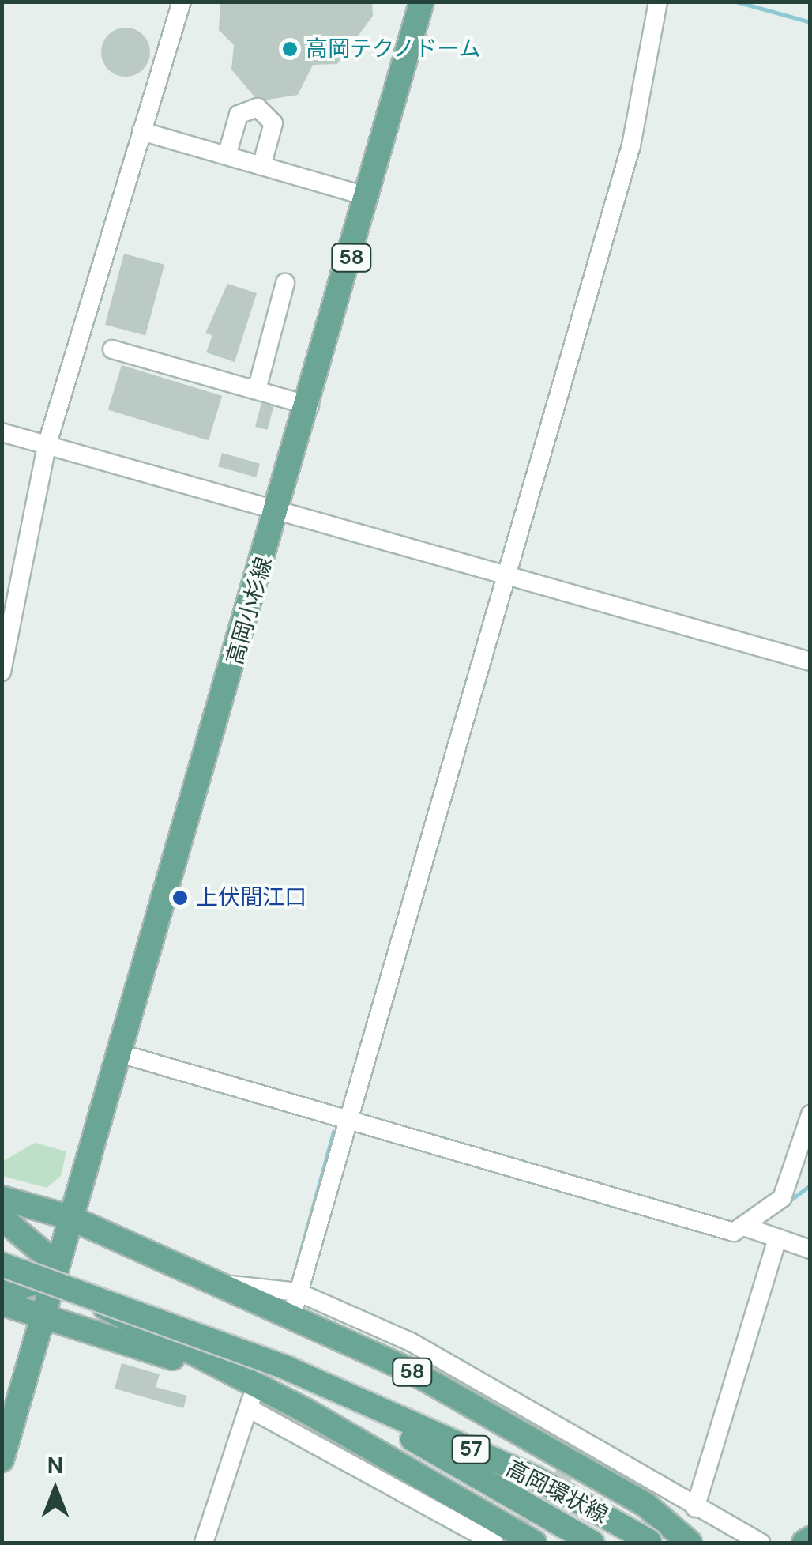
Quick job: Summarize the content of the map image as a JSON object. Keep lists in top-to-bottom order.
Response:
{
  "streets": {
    "main road": [
      "58",
      "高岡小杉線",
      "57",
      "高岡環状線"
    ]
  },
  "crossings": [
    ["58", "高岡小杉線"]
  ],
  "places": ["高岡テクノドーム", "上伏間江口"],
  "north": "top"
}
